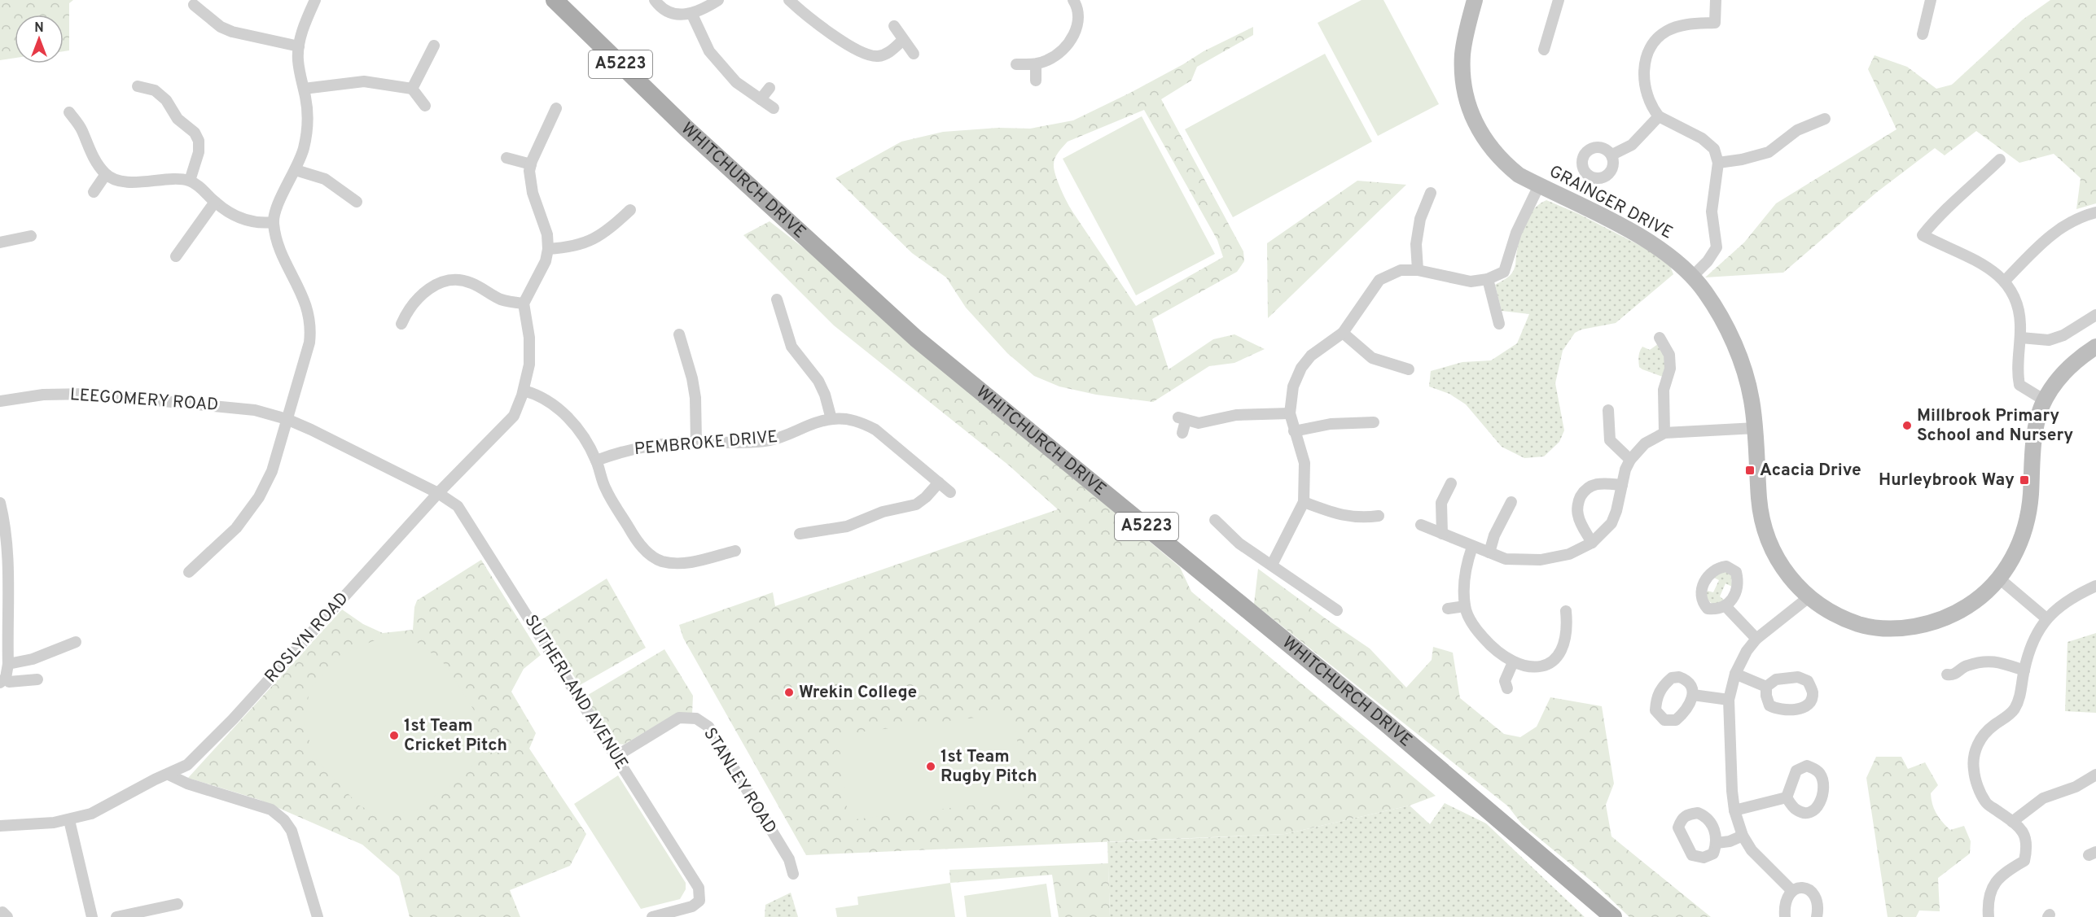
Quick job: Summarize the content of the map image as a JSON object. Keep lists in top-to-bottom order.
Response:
{
  "streets": {
    "main road": ["A5223", "WHITCHURCH DRIVE"],
    "street": [
      "GRAINGER DRIVE",
      "LEEGOMERY ROAD",
      "PEMBROKE DRIVE",
      "ROSLYN ROAD",
      "SUTHERLAND AVENUE",
      "STANLEY ROAD"
    ]
  },
  "crossings": [
    ["LEEGOMERY ROAD", "ROSLYN ROAD"],
    ["LEEGOMERY ROAD", "SUTHERLAND AVENUE"],
    ["ROSLYN ROAD", "SUTHERLAND AVENUE"],
    ["SUTHERLAND AVENUE", "STANLEY ROAD"]
  ],
  "places": {
    "other": [
      "Millbrook Primary School and Nursery",
      "Wrekin College",
      "1st Team Cricket Pitch",
      "1st Team Rugby Pitch"
    ],
    "transit": ["Acacia Drive", "Hurleybrook Way"]
  },
  "north": "top"
}
